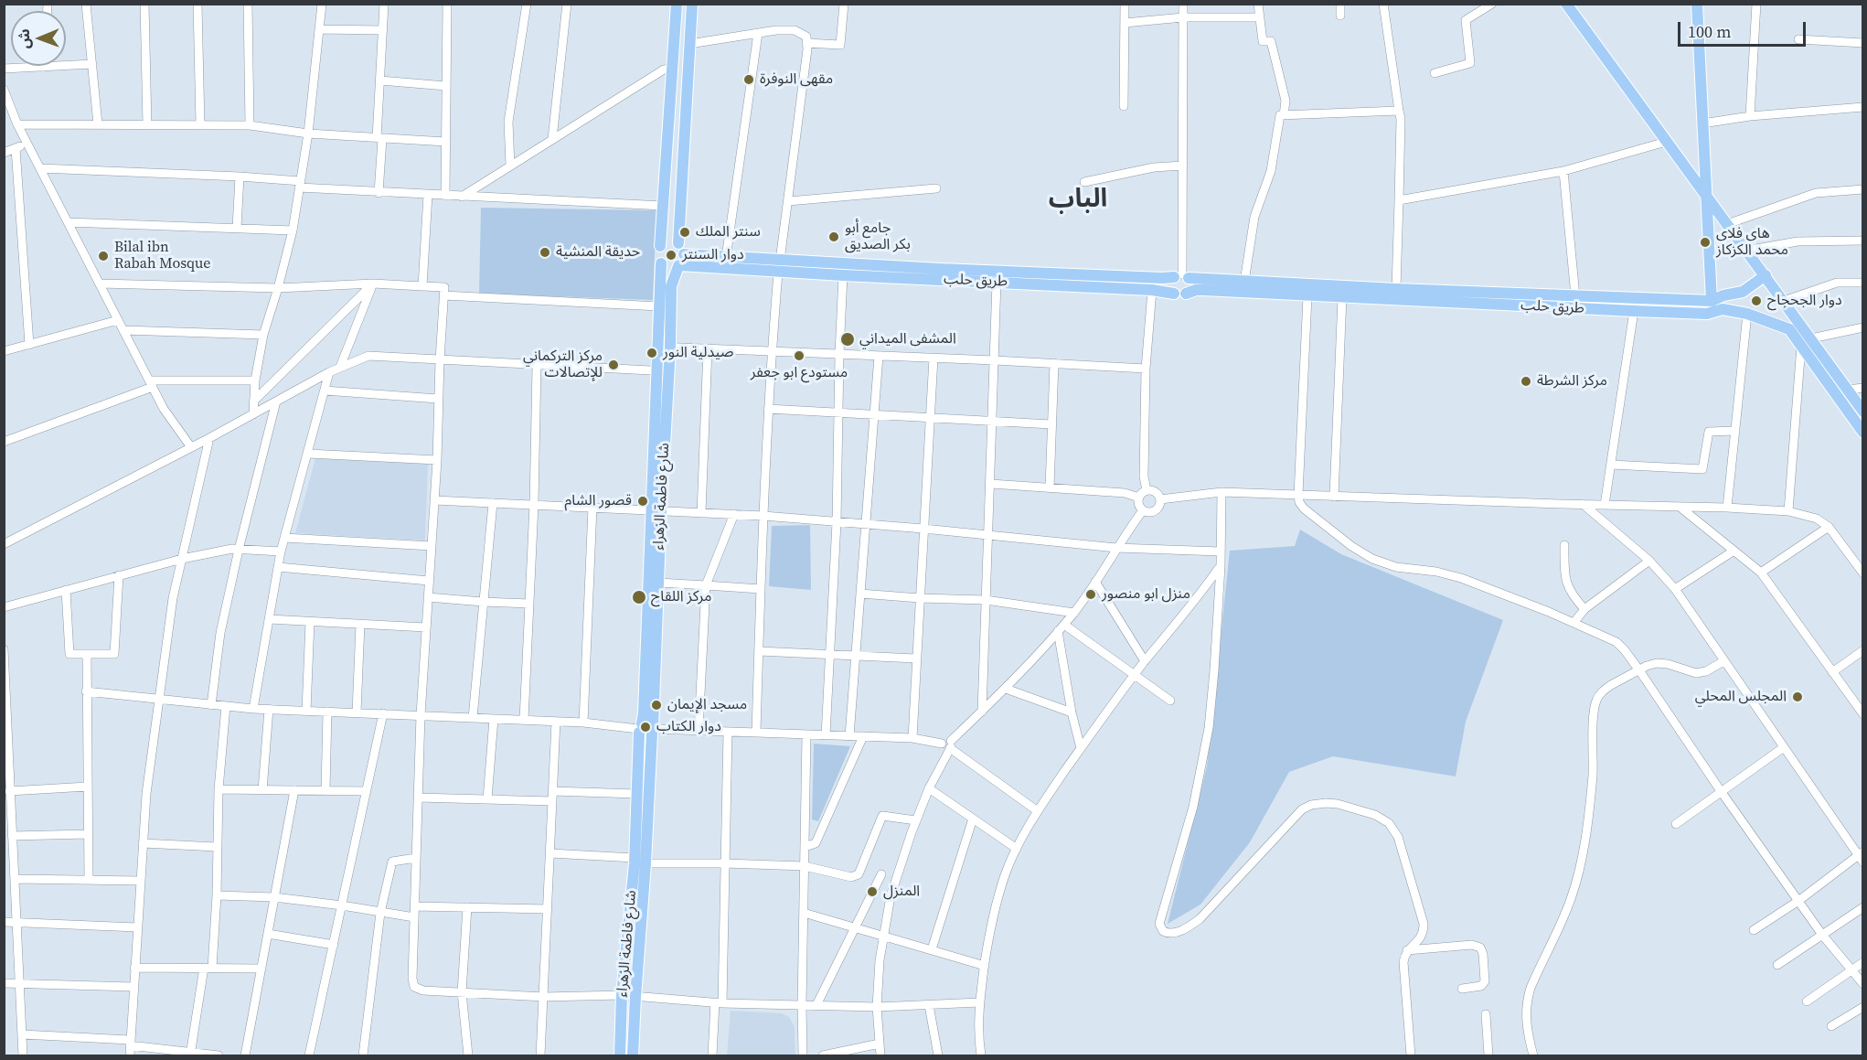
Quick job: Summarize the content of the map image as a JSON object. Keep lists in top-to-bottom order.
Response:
{
  "streets": {
    "main road": ["طريق حلب", "شارع فاطمة الزهراء"]
  },
  "districts": ["الباب"],
  "places": [
    "مقهى النوفرة",
    "سنتر الملك",
    "جامع أبو بكر الصديق",
    "هاي فلاي محمد الكزكاز",
    "حديقة المنشية",
    "دوار السنتر",
    "Bilal ibn Rabah Mosque",
    "دوار الجحجاح",
    "المشفى الميداني",
    "صيدلية النور",
    "مستودع ابو جعفر",
    "مركز التركماني للإتصالات",
    "مركز الشرطة",
    "قصور الشام",
    "منزل ابو منصور",
    "مركز اللقاح",
    "المجلس المحلي",
    "مسجد الإيمان",
    "دوار الكتاب",
    "المنزل"
  ],
  "scale_bar": "100 m",
  "north": "left"
}
